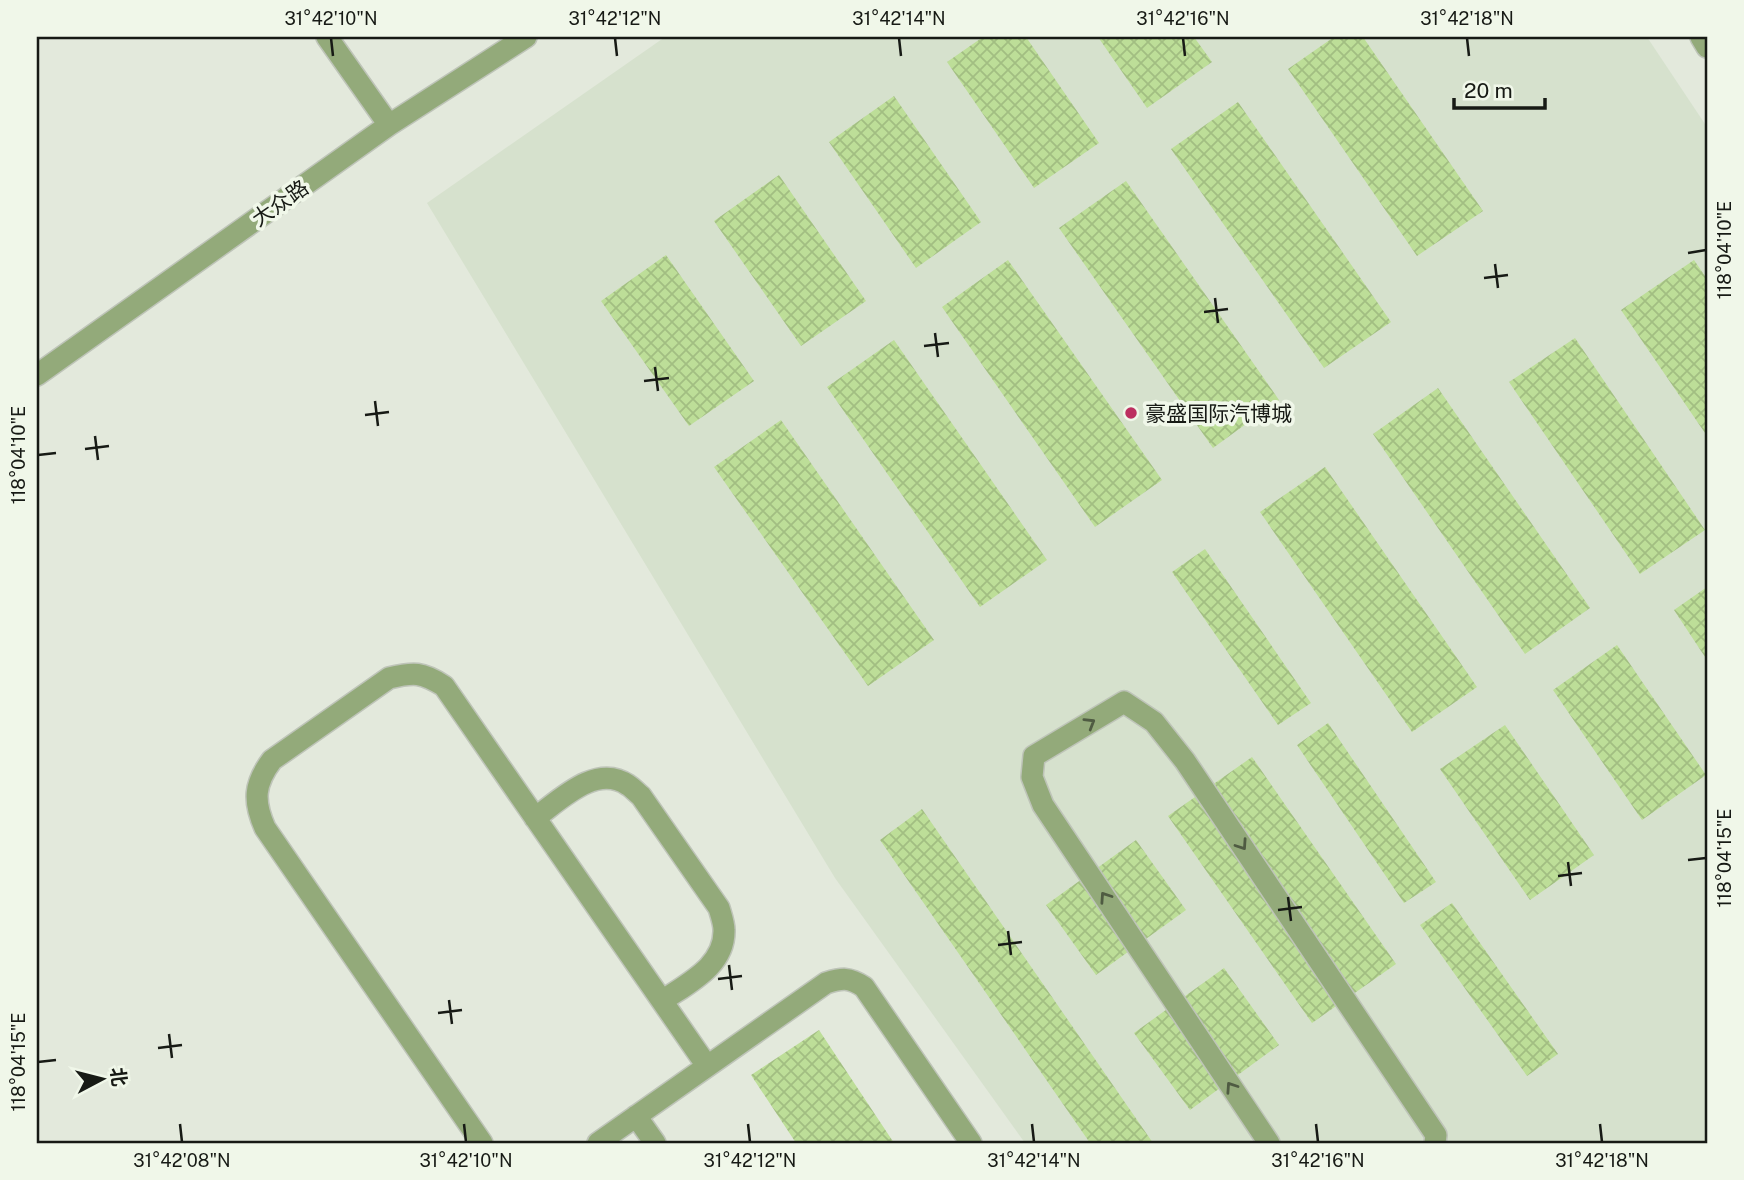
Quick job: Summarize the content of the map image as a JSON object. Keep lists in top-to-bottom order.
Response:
{
  "streets": {
    "street": ["大众路"]
  },
  "places": ["豪盛国际汽博城"],
  "scale_bar": "20 m",
  "north": "right",
  "coordinates": [
    "31°42'10\"N",
    "31°42'12\"N",
    "31°42'14\"N",
    "31°42'16\"N",
    "31°42'18\"N",
    "118°04'10\"E",
    "118°04'15\"E",
    "31°42'08\"N"
  ]
}
